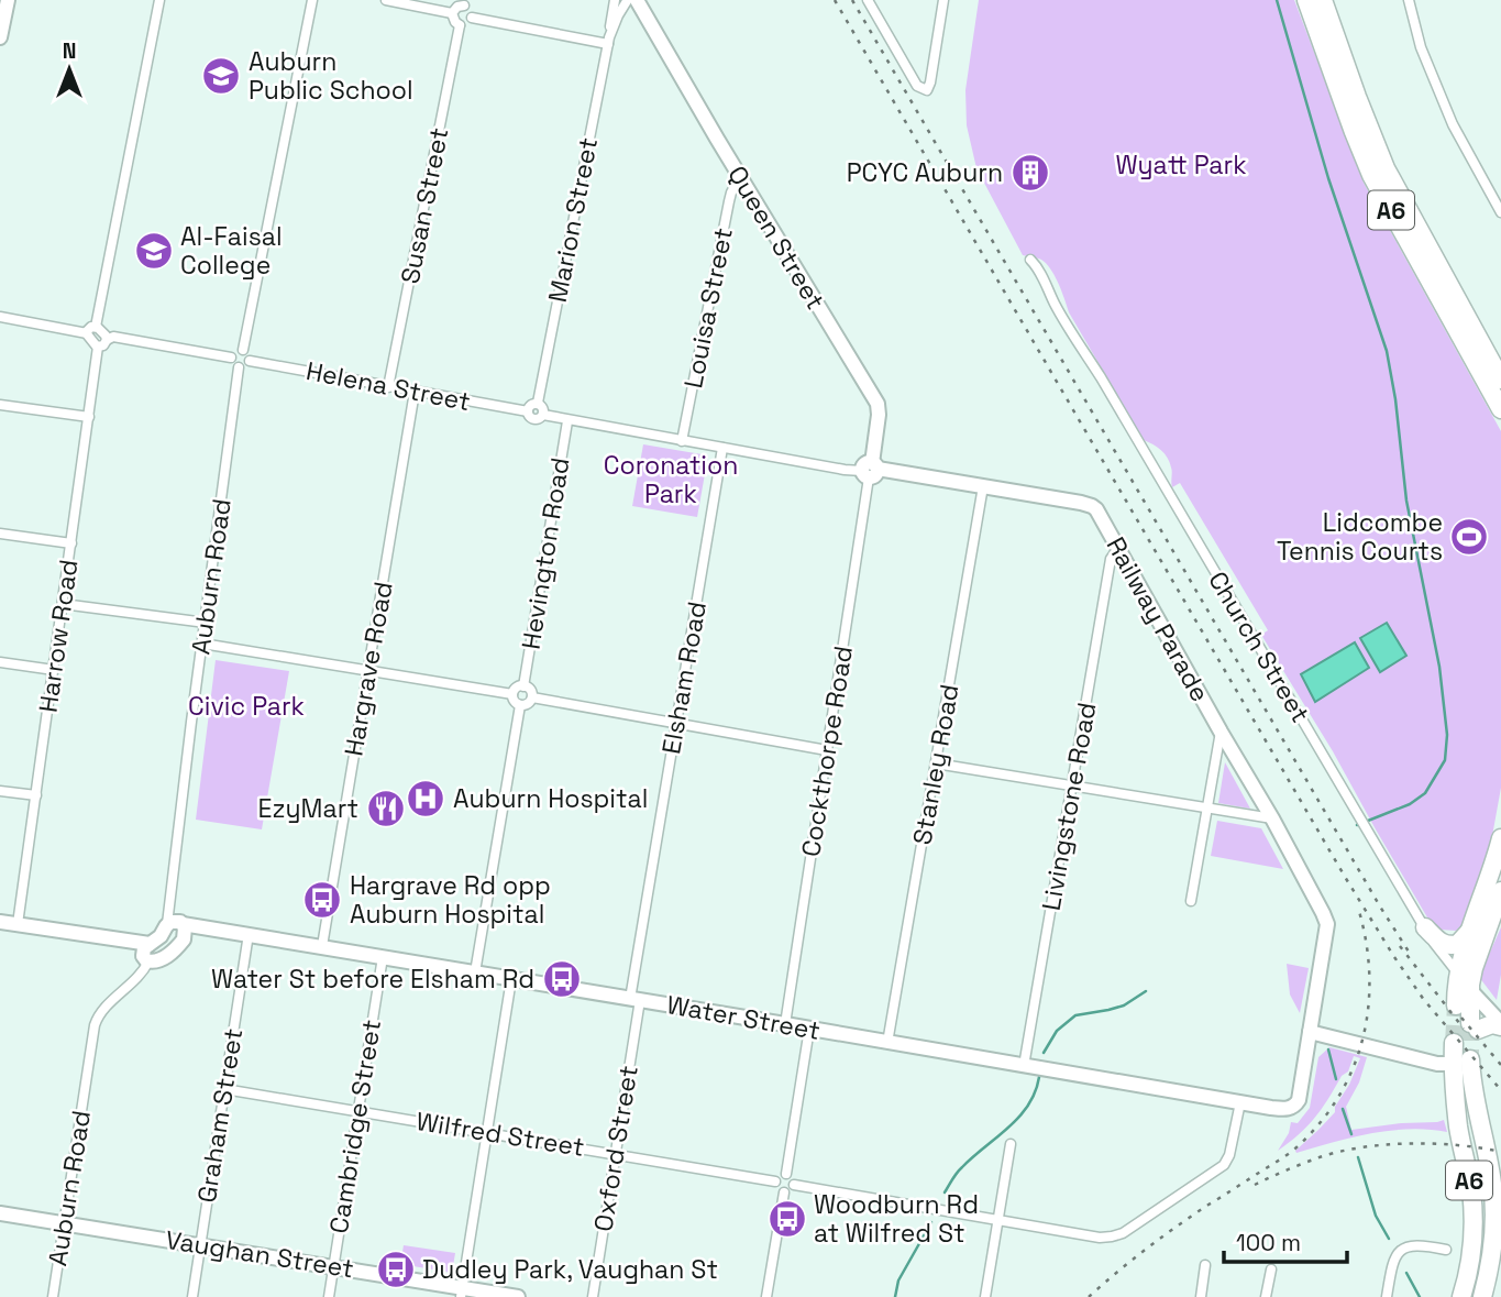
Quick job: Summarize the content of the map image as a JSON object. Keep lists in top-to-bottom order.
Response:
{
  "streets": {
    "highway": ["A6", "Church Street"],
    "street": [
      "Susan Street",
      "Marion Street",
      "Queen Street",
      "Louisa Street",
      "Helena Street",
      "Hevington Road",
      "Auburn Road",
      "Railway Parade",
      "Harrow Road",
      "Hargrave Road",
      "Elsham Road",
      "Cockthorpe Road",
      "Stanley Road",
      "Livingstone Road",
      "Water Street",
      "Graham Street",
      "Cambridge Street",
      "Wilfred Street",
      "Oxford Street",
      "Vaughan Street"
    ]
  },
  "crossings": [
    ["Susan Street", "Helena Street"],
    ["Marion Street", "Queen Street"],
    ["Marion Street", "Helena Street"],
    ["Queen Street", "Louisa Street"],
    ["Queen Street", "Railway Parade"],
    ["Queen Street", "Cockthorpe Road"],
    ["Helena Street", "Auburn Road"],
    ["Helena Street", "Hargrave Road"],
    ["Auburn Road", "Water Street"],
    ["Auburn Road", "Vaughan Street"],
    ["Railway Parade", "Cockthorpe Road"],
    ["Railway Parade", "Stanley Road"],
    ["Railway Parade", "Livingstone Road"],
    ["Railway Parade", "Water Street"],
    ["Hargrave Road", "Water Street"],
    ["Elsham Road", "Water Street"],
    ["Elsham Road", "Oxford Street"],
    ["Cockthorpe Road", "Water Street"],
    ["Stanley Road", "Water Street"],
    ["Livingstone Road", "Water Street"],
    ["Water Street", "Graham Street"],
    ["Water Street", "Cambridge Street"],
    ["Water Street", "Oxford Street"],
    ["Graham Street", "Wilfred Street"],
    ["Graham Street", "Vaughan Street"],
    ["Cambridge Street", "Wilfred Street"],
    ["Cambridge Street", "Vaughan Street"],
    ["Wilfred Street", "Oxford Street"]
  ],
  "parks": ["Wyatt Park", "Coronation Park", "Civic Park"],
  "places": {
    "school or university": ["Auburn Public School", "Al-Faisal College"],
    "building": ["PCYC Auburn"],
    "sports": ["Lidcombe Tennis Courts"],
    "hospital": ["Auburn Hospital"],
    "restaurant": ["EzyMart"],
    "bus stop": [
      "Hargrave Rd opp Auburn Hospital",
      "Water St before Elsham Rd",
      "Woodburn Rd at Wilfred St",
      "Dudley Park, Vaughan St"
    ]
  },
  "scale_bar": "100 m",
  "north": "top"
}
